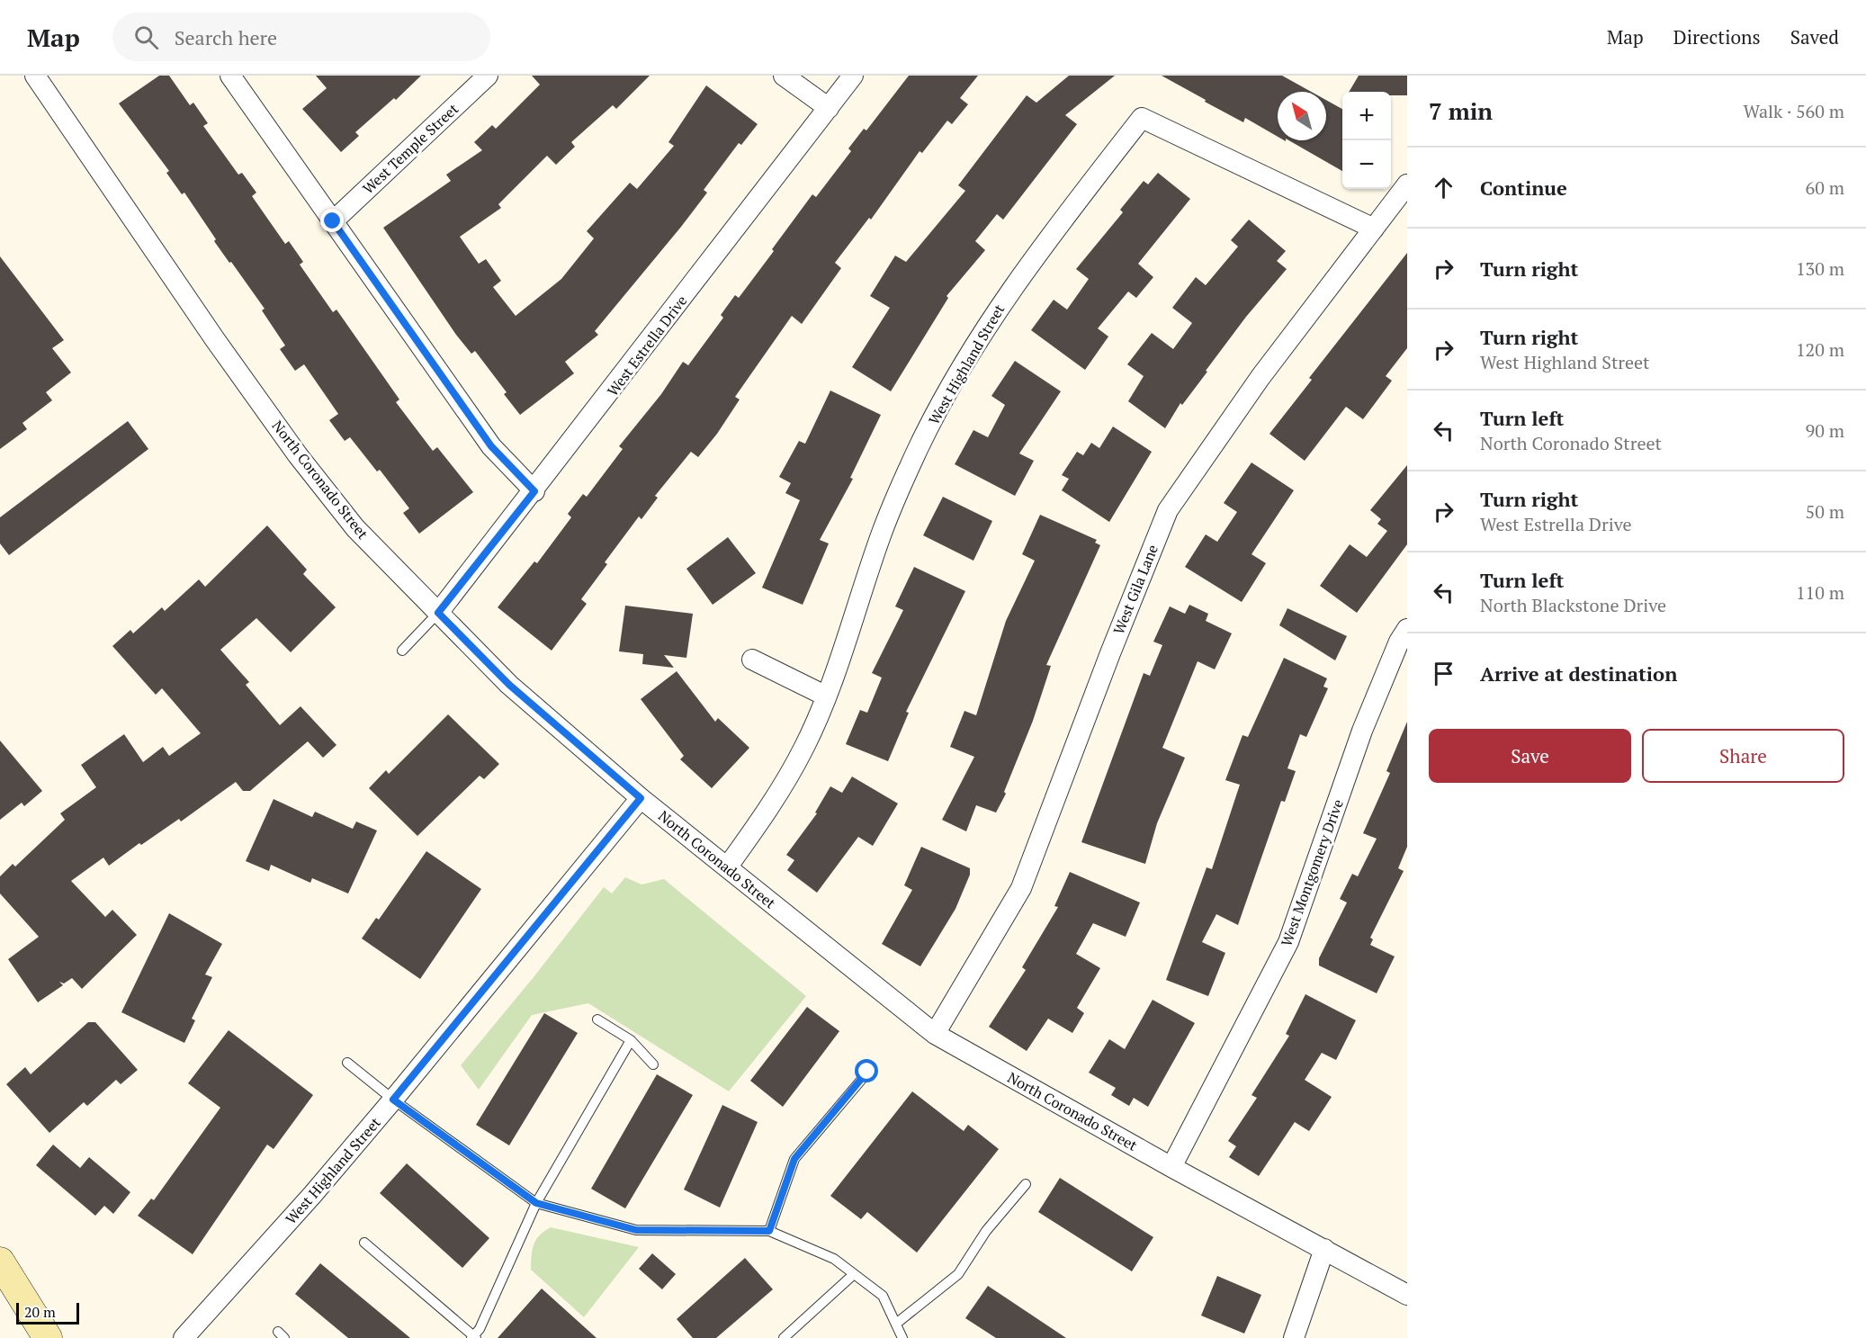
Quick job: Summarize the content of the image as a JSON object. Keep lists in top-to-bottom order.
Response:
{
  "streets": {
    "street": [
      "West Temple Street",
      "West Estrella Drive",
      "West Highland Street",
      "North Coronado Street",
      "West Gila Lane",
      "West Montgomery Drive"
    ]
  },
  "crossings": [
    ["West Estrella Drive", "North Coronado Street"],
    ["West Highland Street", "North Coronado Street"],
    ["West Highland Street", "West Gila Lane"],
    ["North Coronado Street", "West Gila Lane"],
    ["North Coronado Street", "West Montgomery Drive"]
  ],
  "scale_bar": "20 m",
  "north": "top left",
  "page": {
    "header": "Map",
    "search": "Search here",
    "nav": ["Map", "Directions", "Saved"],
    "heading": ["7 min", "Walk · 560 m"],
    "map_buttons": ["+", "−"],
    "list": [
      ["Continue", "60 m"],
      ["Turn right", "130 m"],
      ["Turn right", "West Highland Street", "120 m"],
      ["Turn left", "North Coronado Street", "90 m"],
      ["Turn right", "West Estrella Drive", "50 m"],
      ["Turn left", "North Blackstone Drive", "110 m"],
      "Arrive at destination"
    ],
    "buttons": ["Save", "Share"],
    "scale": "20 m"
  }
}
